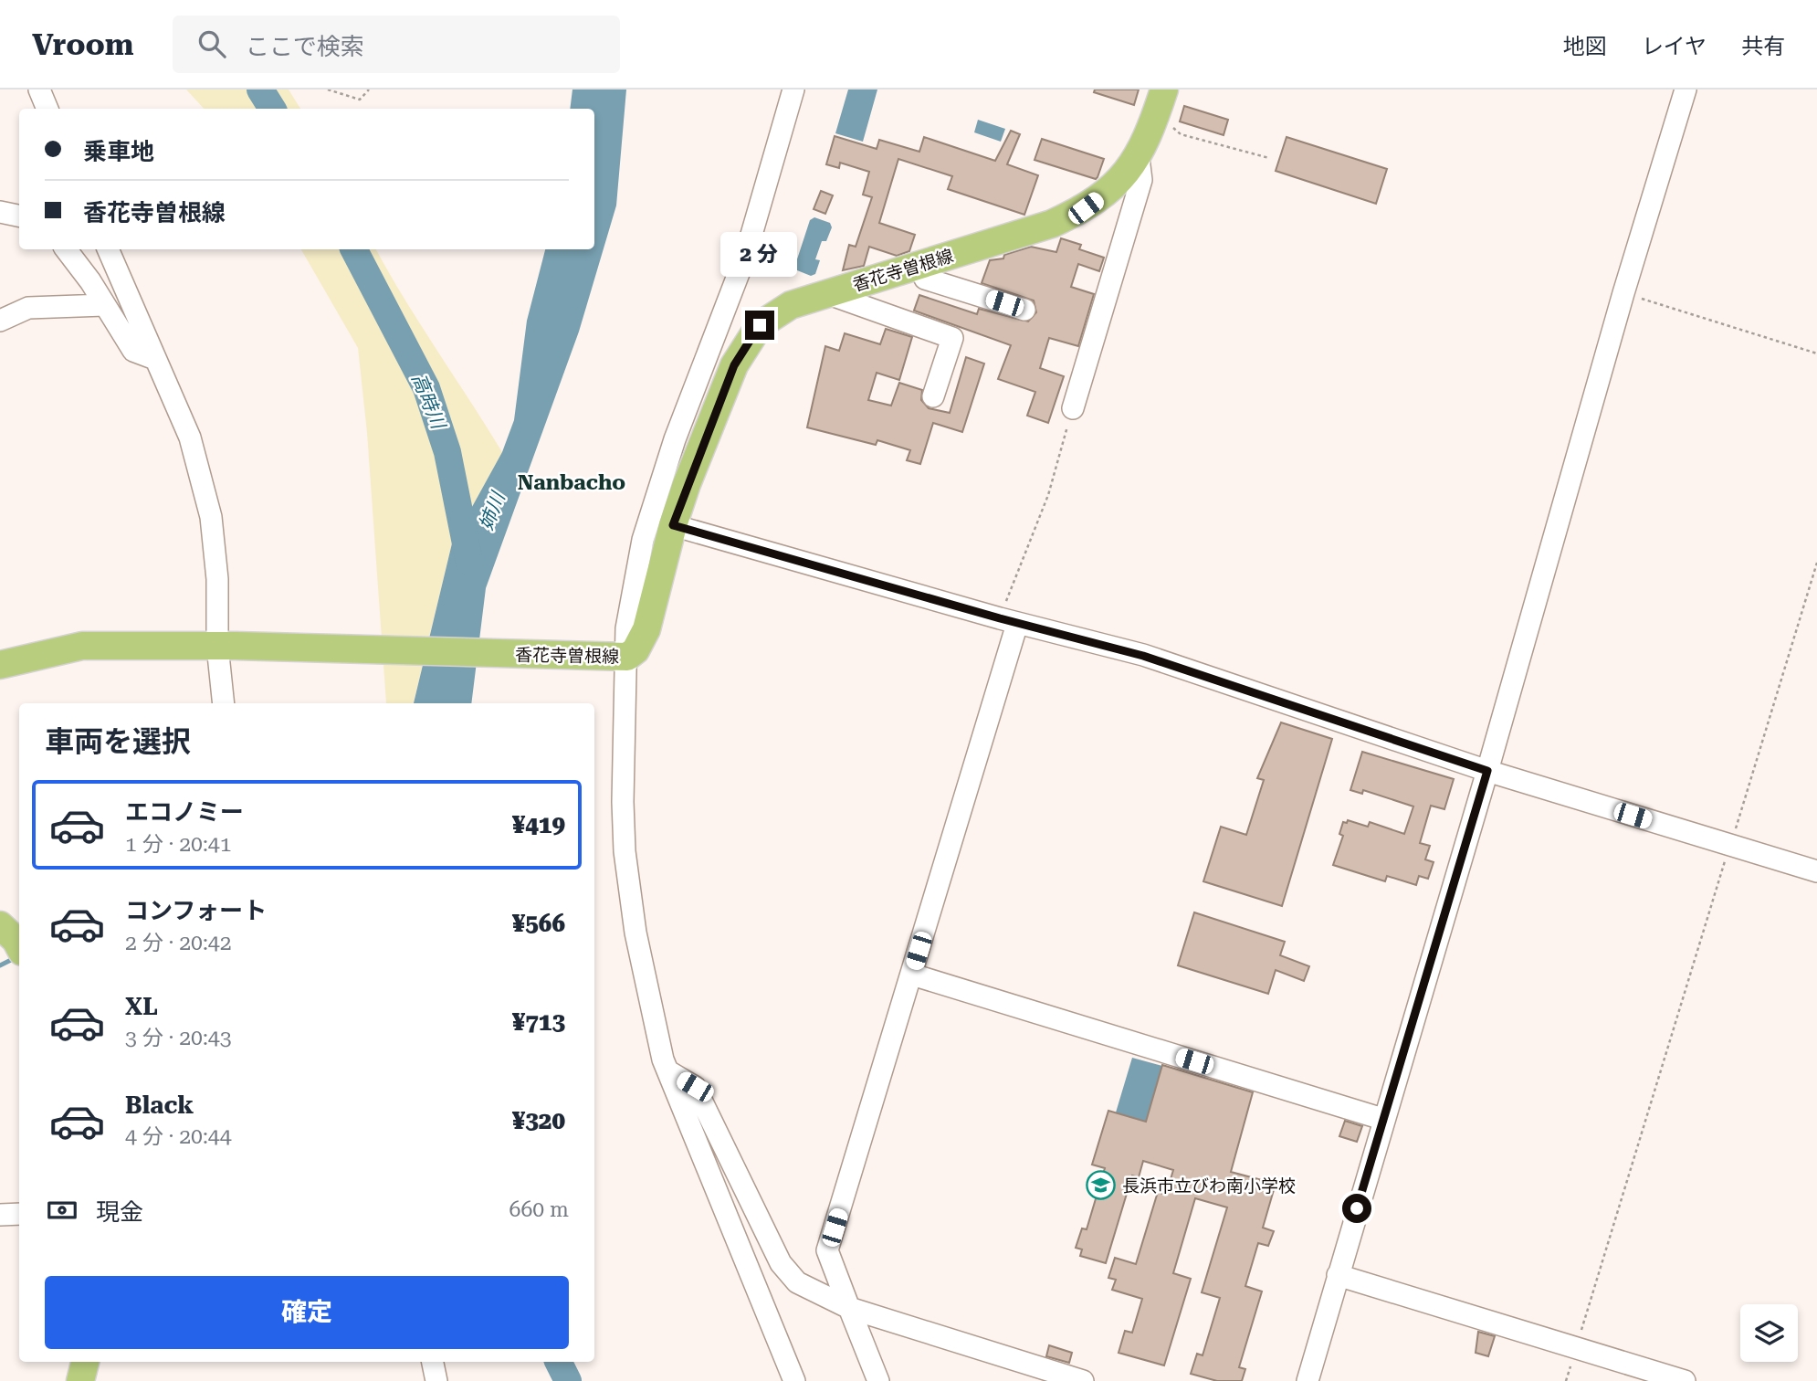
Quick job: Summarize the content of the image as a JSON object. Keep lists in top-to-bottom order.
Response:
{
  "streets": {
    "main road": ["香花寺曽根線"]
  },
  "districts": ["Nanbacho"],
  "water": ["高時川", "姉川"],
  "places": {
    "school or university": ["長浜市立びわ南小学校"]
  },
  "page": {
    "header": "Vroom",
    "search": "ここで検索",
    "nav": ["地図", "レイヤ", "共有"],
    "banner": ["乗車地", "香花寺曽根線"],
    "bubble": "2 分",
    "heading": "車両を選択",
    "list": [
      {
        "name": "エコノミー",
        "note": "1 分 · 20:41",
        "value": "¥419"
      },
      {
        "name": "コンフォート",
        "note": "2 分 · 20:42",
        "value": "¥566"
      },
      {
        "name": "XL",
        "note": "3 分 · 20:43",
        "value": "¥713"
      },
      {
        "name": "Black",
        "note": "4 分 · 20:44",
        "value": "¥320"
      }
    ],
    "pay": ["現金", "660 m"],
    "buttons": "確定"
  }
}
